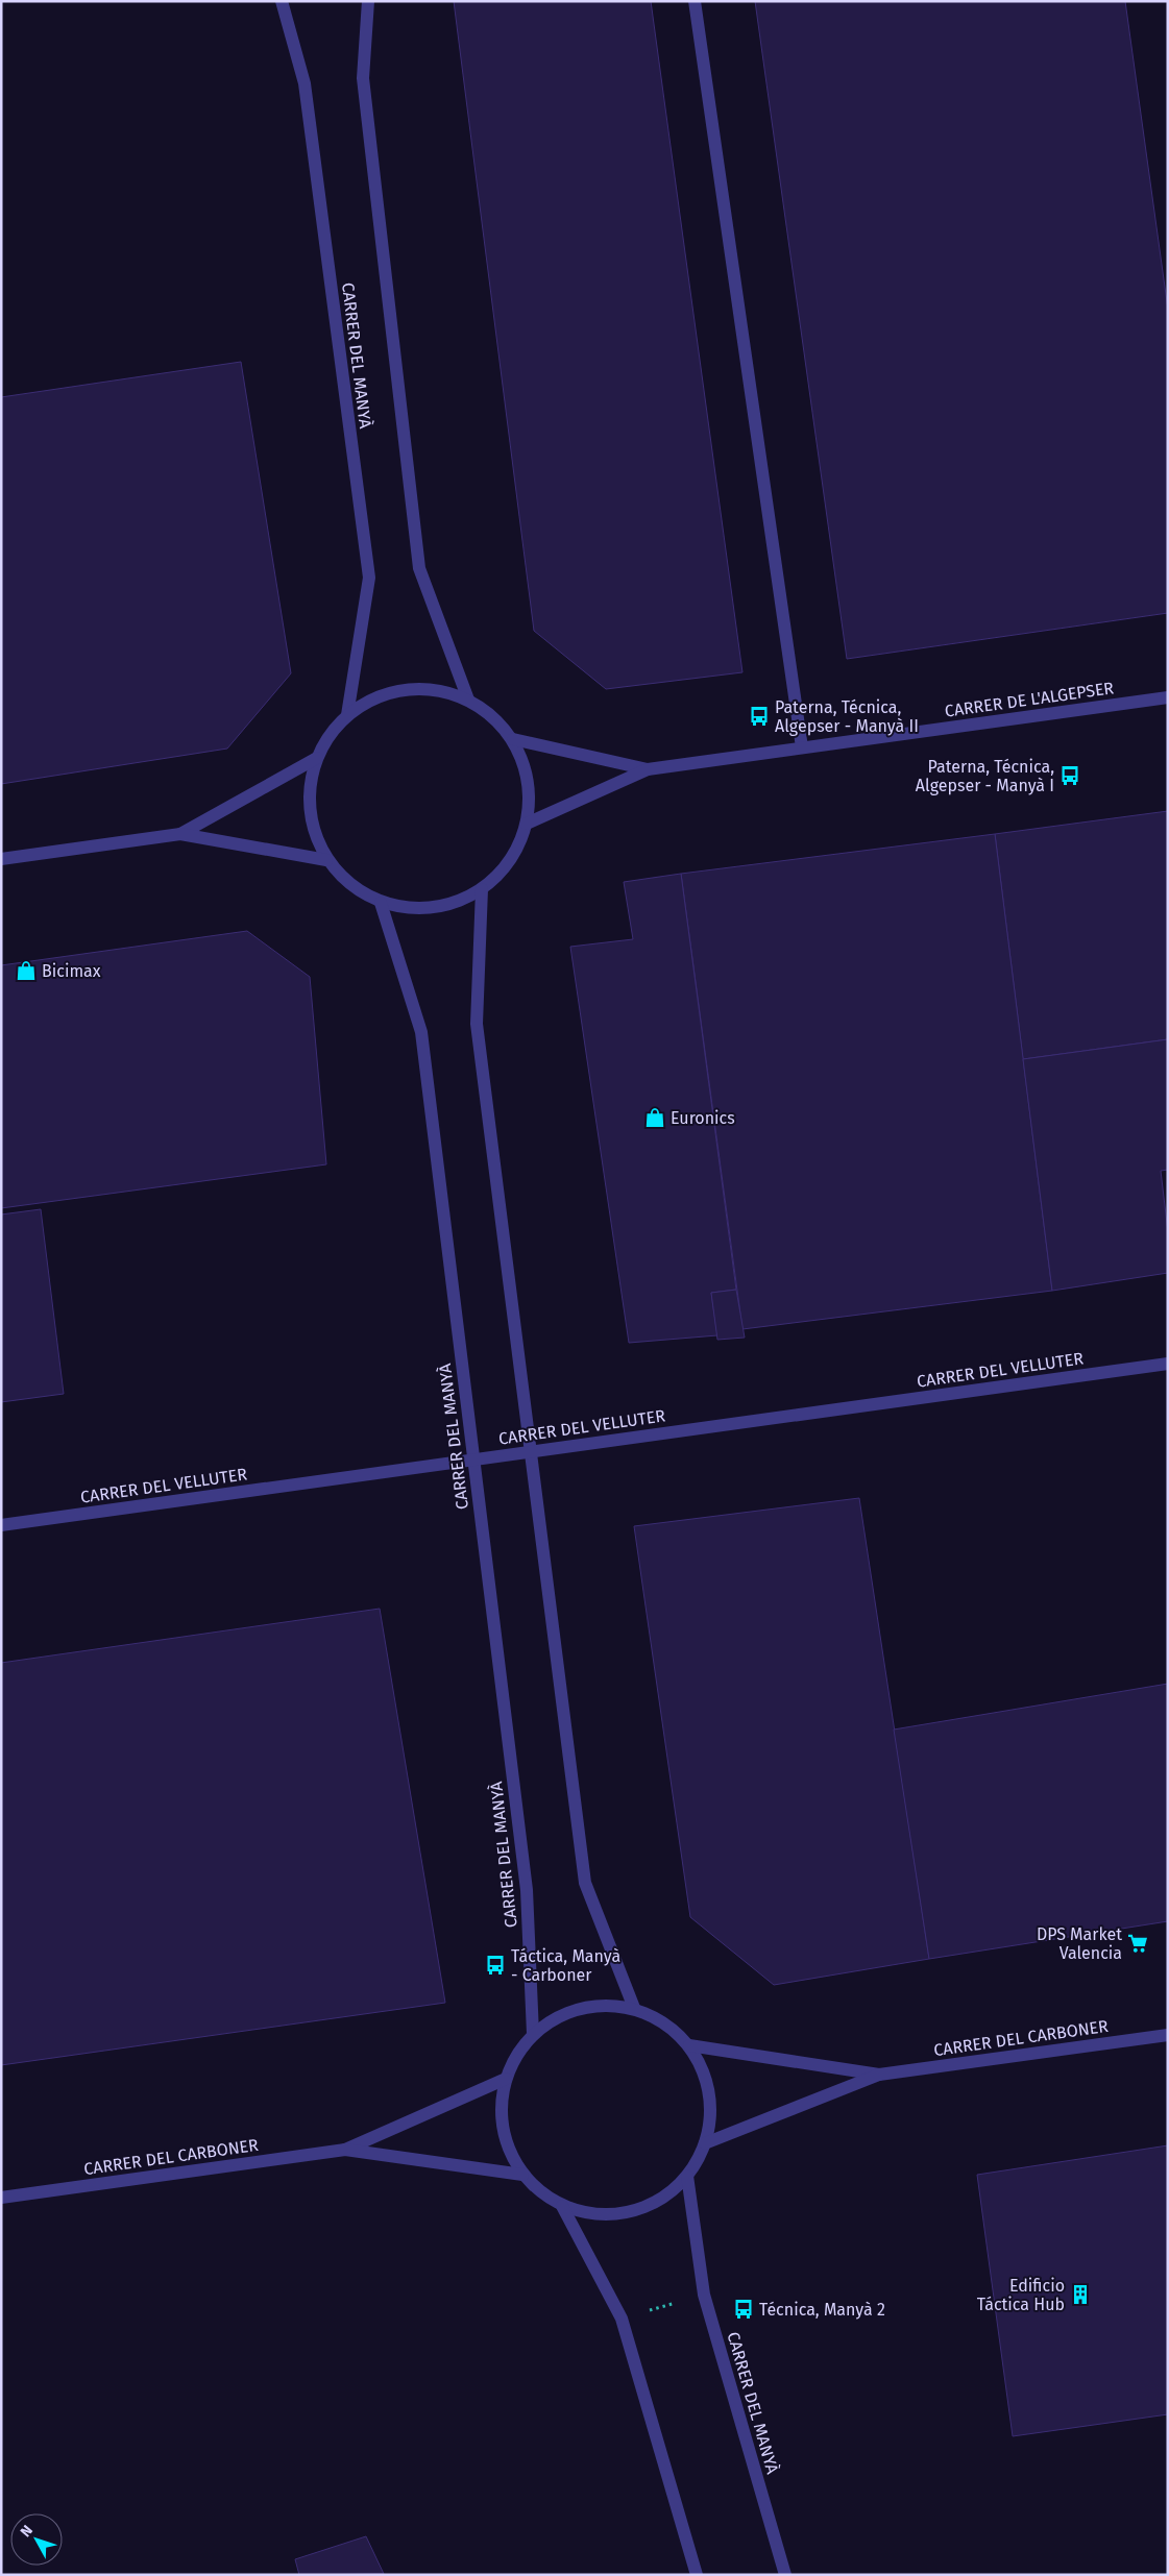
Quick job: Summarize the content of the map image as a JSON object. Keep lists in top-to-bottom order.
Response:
{
  "streets": {
    "street": [
      "CARRER DEL MANYÀ",
      "CARRER DE L'ALGEPSER",
      "CARRER DEL VELLUTER",
      "CARRER DEL CARBONER"
    ]
  },
  "crossings": [
    ["CARRER DEL MANYÀ", "CARRER DEL VELLUTER"]
  ],
  "places": {
    "bus stop": [
      "Paterna, Técnica, Algepser - Manyà II",
      "Paterna, Técnica, Algepser - Manyà I",
      "Táctica, Manyà - Carboner",
      "Técnica, Manyà 2"
    ],
    "shop": ["Bicimax", "Euronics"],
    "supermarket": ["DPS Market Valencia"],
    "building": ["Edificio Táctica Hub"]
  },
  "north": "top left"
}
